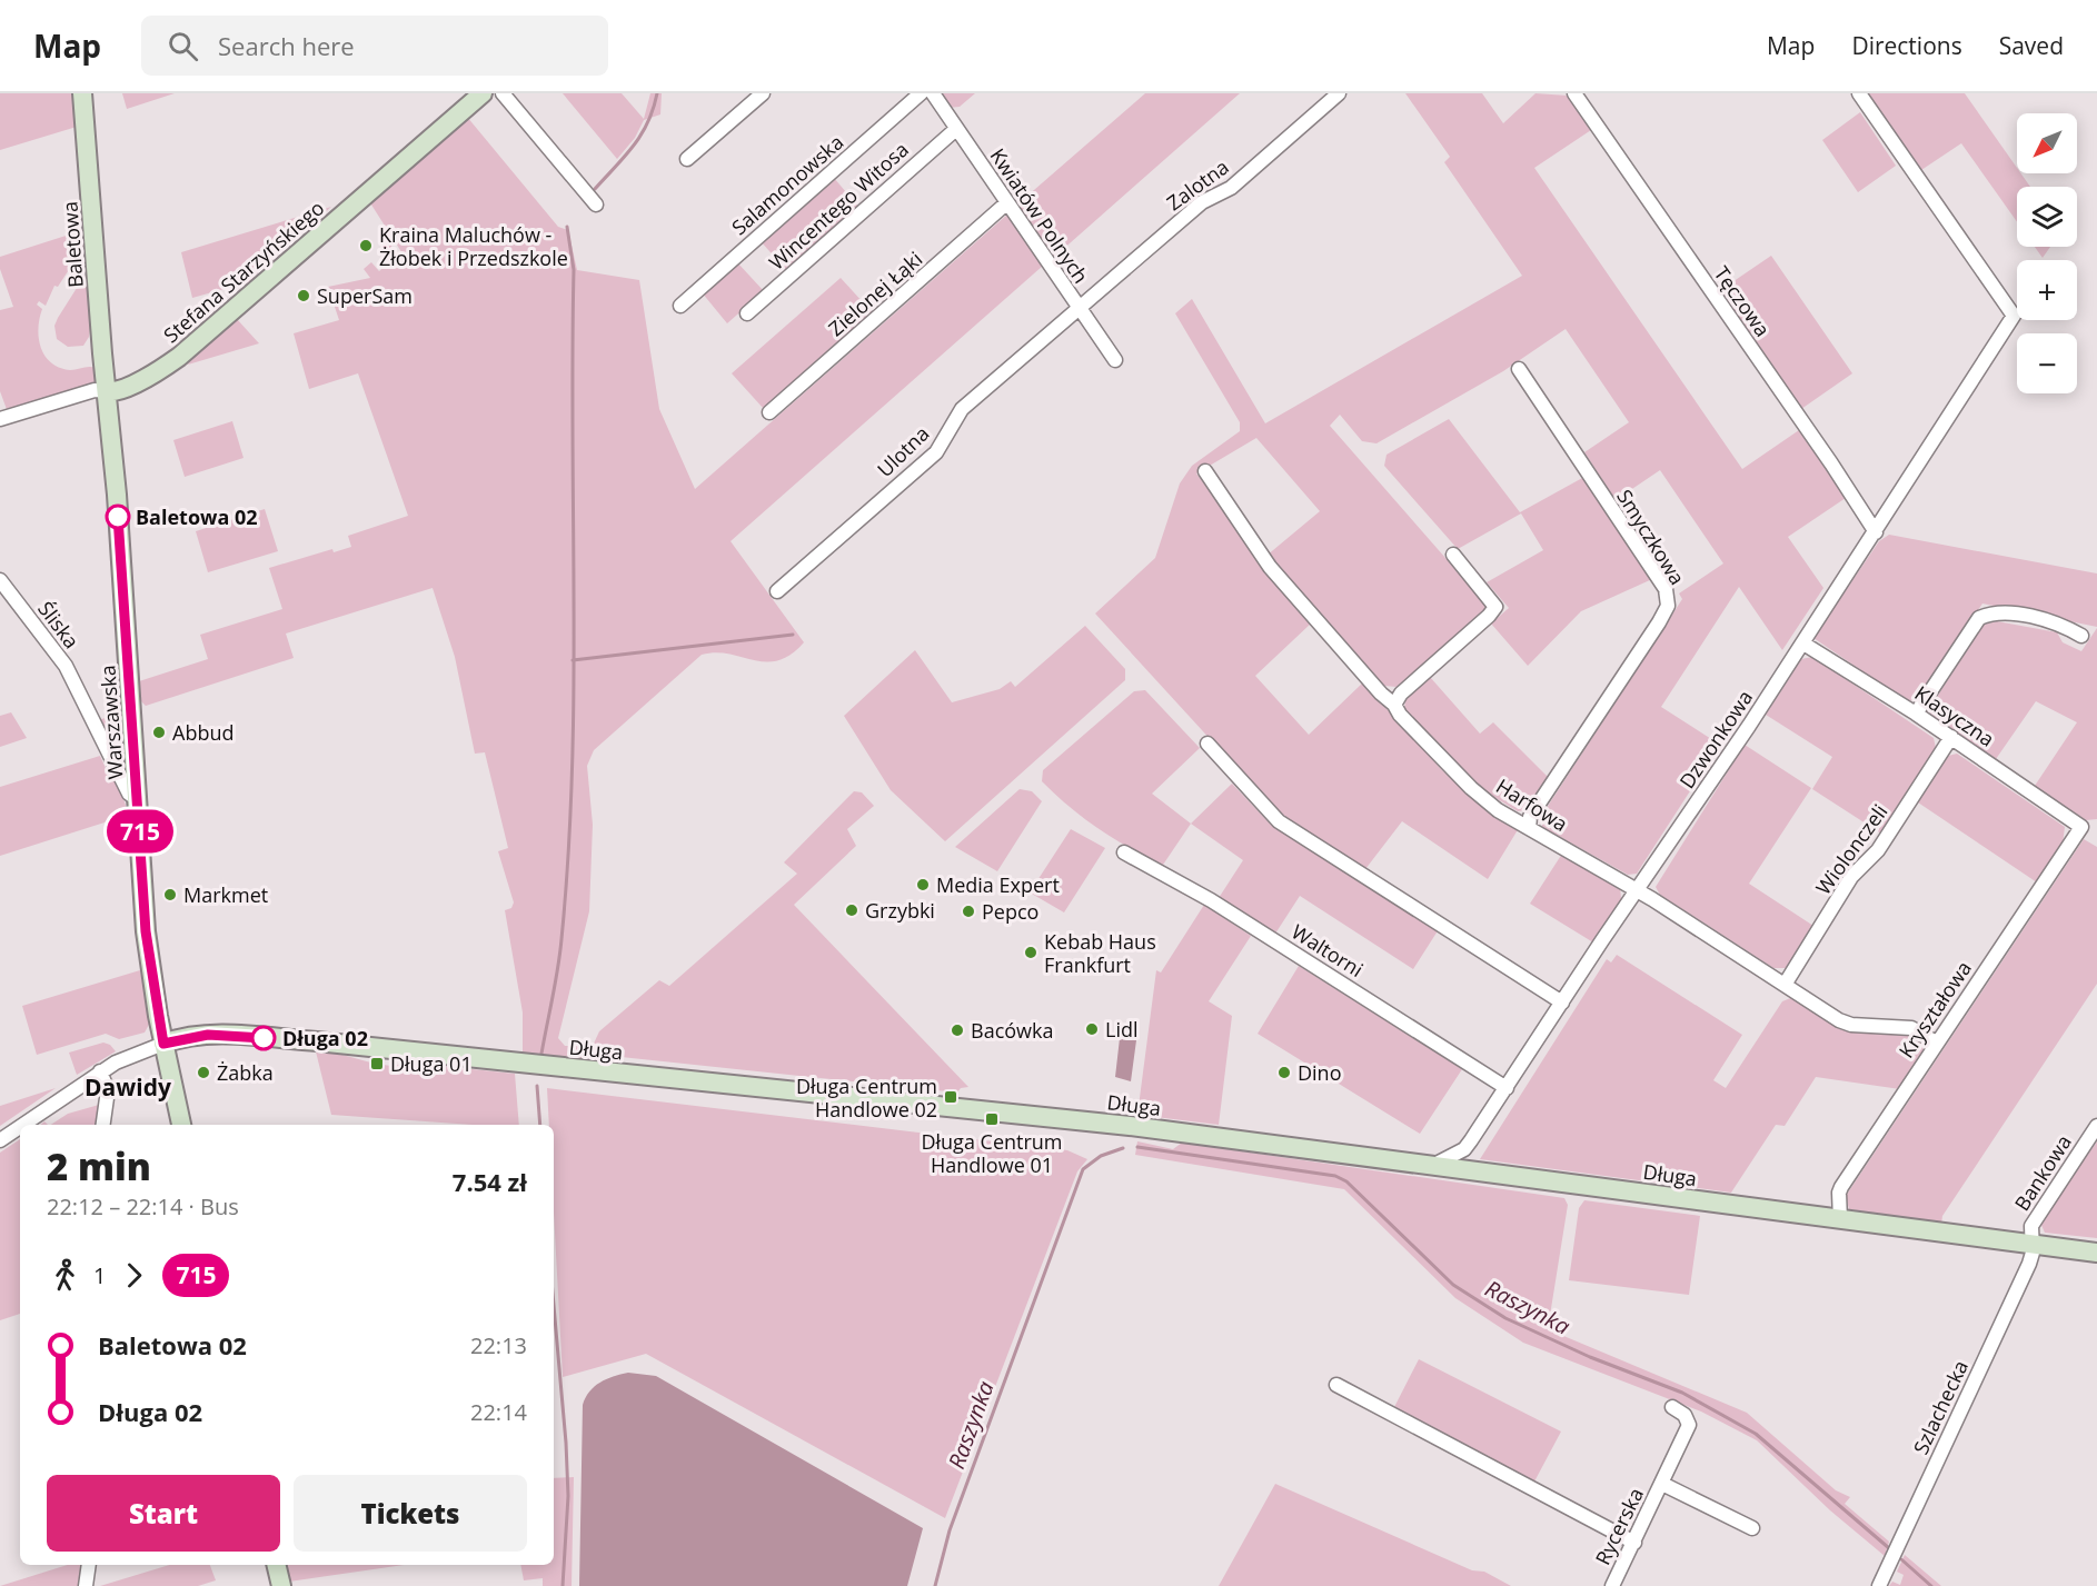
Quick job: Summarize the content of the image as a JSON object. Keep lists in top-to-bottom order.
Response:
{
  "streets": {
    "street": [
      "Salamonowska",
      "Zalotna",
      "Wincentego Witosa",
      "Kwiatów Polnych",
      "Baletowa",
      "Stefana Starzyńskiego",
      "Zielonej Łąki",
      "Tęczowa",
      "Ulotna",
      "Smyczkowa",
      "Śliska",
      "Klasyczna",
      "Warszawska",
      "Dzwonkowa",
      "Harfowa",
      "Wiolonczeli",
      "Waltorni",
      "Kryształowa",
      "Długa",
      "Bankowa",
      "Szlachecka",
      "Rycerska"
    ]
  },
  "crossings": [
    ["Zalotna", "Kwiatów Polnych"],
    ["Zalotna", "Ulotna"],
    ["Wincentego Witosa", "Kwiatów Polnych"],
    ["Kwiatów Polnych", "Zielonej Łąki"],
    ["Kwiatów Polnych", "Ulotna"],
    ["Baletowa", "Stefana Starzyńskiego"],
    ["Baletowa", "Warszawska"],
    ["Stefana Starzyńskiego", "Warszawska"],
    ["Tęczowa", "Dzwonkowa"],
    ["Smyczkowa", "Harfowa"],
    ["Śliska", "Warszawska"],
    ["Klasyczna", "Dzwonkowa"],
    ["Klasyczna", "Wiolonczeli"],
    ["Klasyczna", "Kryształowa"],
    ["Warszawska", "Długa"],
    ["Dzwonkowa", "Harfowa"],
    ["Dzwonkowa", "Waltorni"],
    ["Dzwonkowa", "Długa"],
    ["Harfowa", "Wiolonczeli"],
    ["Harfowa", "Kryształowa"],
    ["Kryształowa", "Długa"],
    ["Długa", "Bankowa"],
    ["Długa", "Szlachecka"],
    ["Bankowa", "Szlachecka"]
  ],
  "districts": ["Dawidy"],
  "water": ["Raszynka"],
  "places": {
    "other": [
      "Kraina Maluchów - Żłobek i Przedszkole",
      "SuperSam",
      "Baletowa 02",
      "Abbud",
      "Media Expert",
      "Markmet",
      "Grzybki",
      "Pepco",
      "Kebab Haus Frankfurt",
      "Lidl",
      "Bacówka",
      "Długa 02",
      "Żabka",
      "Dino"
    ],
    "transit": ["Długa 01", "Długa Centrum Handlowe 02", "Długa Centrum Handlowe 01"]
  },
  "lines": ["bus line 715"],
  "north": "bottom left",
  "page": {
    "header": "Map",
    "search": "Search here",
    "nav": ["Map", "Directions", "Saved"],
    "on_map": "715",
    "map_buttons": ["+", "−"],
    "heading": ["2 min", "22:12 – 22:14 · Bus", "7.54 zł"],
    "legs": ["1", "715"],
    "list": [
      {
        "name": "Baletowa 02",
        "value": "22:13"
      },
      {
        "name": "Długa 02",
        "value": "22:14"
      }
    ],
    "buttons": ["Start", "Tickets"]
  }
}
